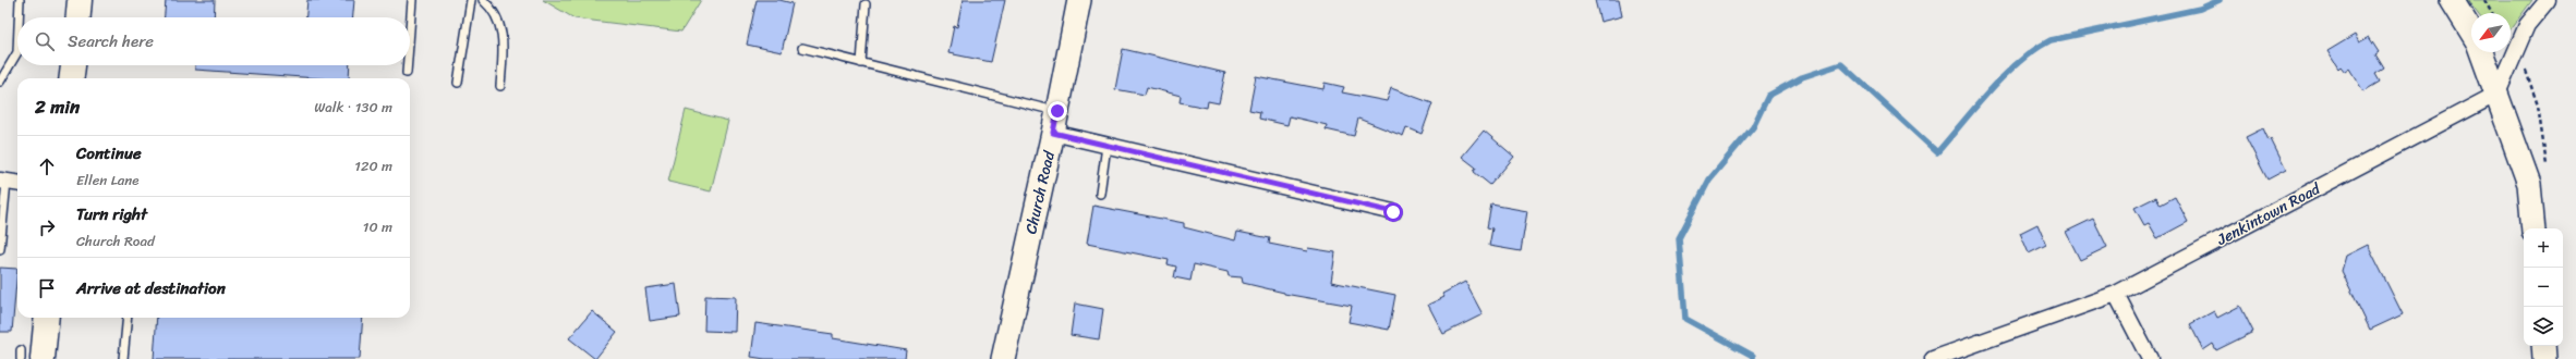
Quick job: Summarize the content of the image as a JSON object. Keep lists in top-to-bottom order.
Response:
{
  "streets": {
    "street": ["Church Road", "Jenkintown Road"]
  },
  "north": "bottom left",
  "page": {
    "search": "Search here",
    "heading": ["2 min", "Walk · 130 m"],
    "list": [
      ["Continue", "Ellen Lane", "120 m"],
      ["Turn right", "Church Road", "10 m"],
      "Arrive at destination"
    ],
    "map_buttons": ["+", "−"]
  }
}
